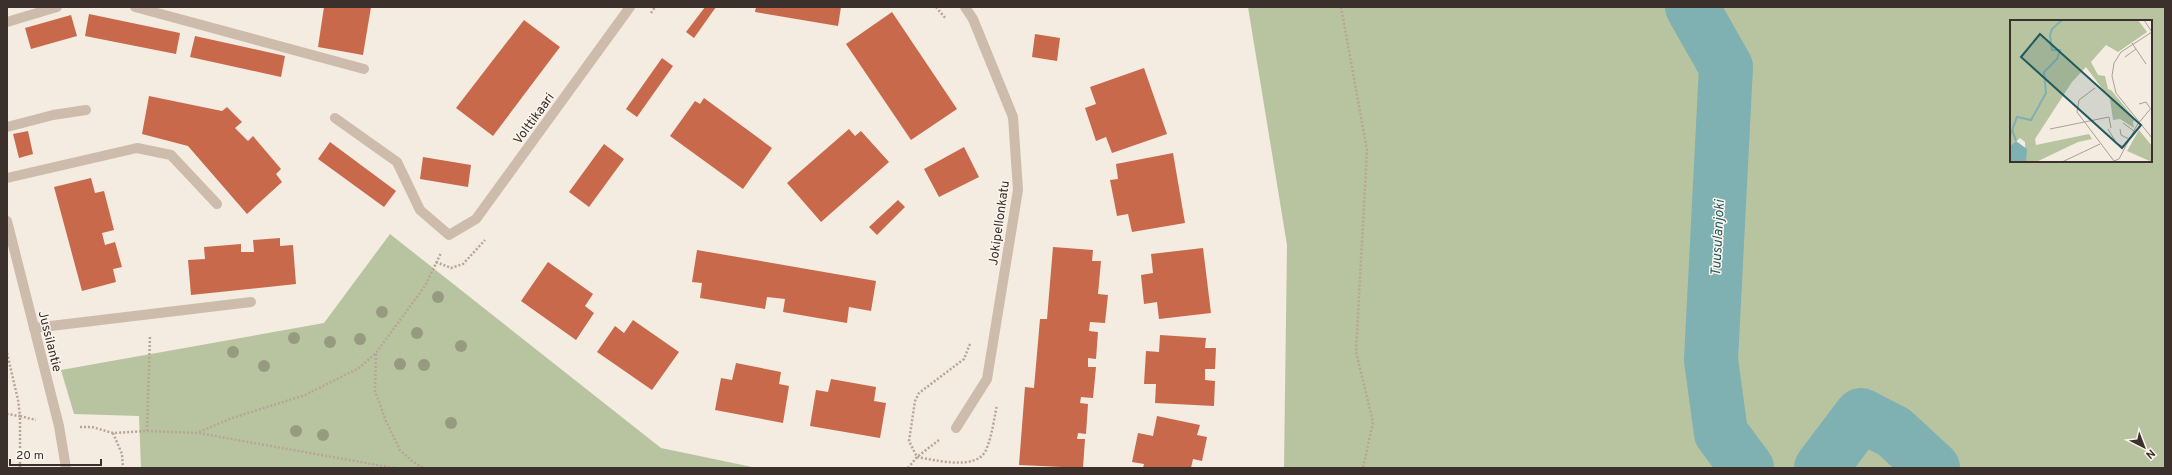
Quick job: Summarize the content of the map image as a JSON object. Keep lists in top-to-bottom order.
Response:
{
  "streets": {
    "street": ["Volttikaari", "Jokipellonkatu", "Jussilantie"]
  },
  "water": ["Tuusulanjoki"],
  "scale_bar": "20 m",
  "north": "bottom right"
}
